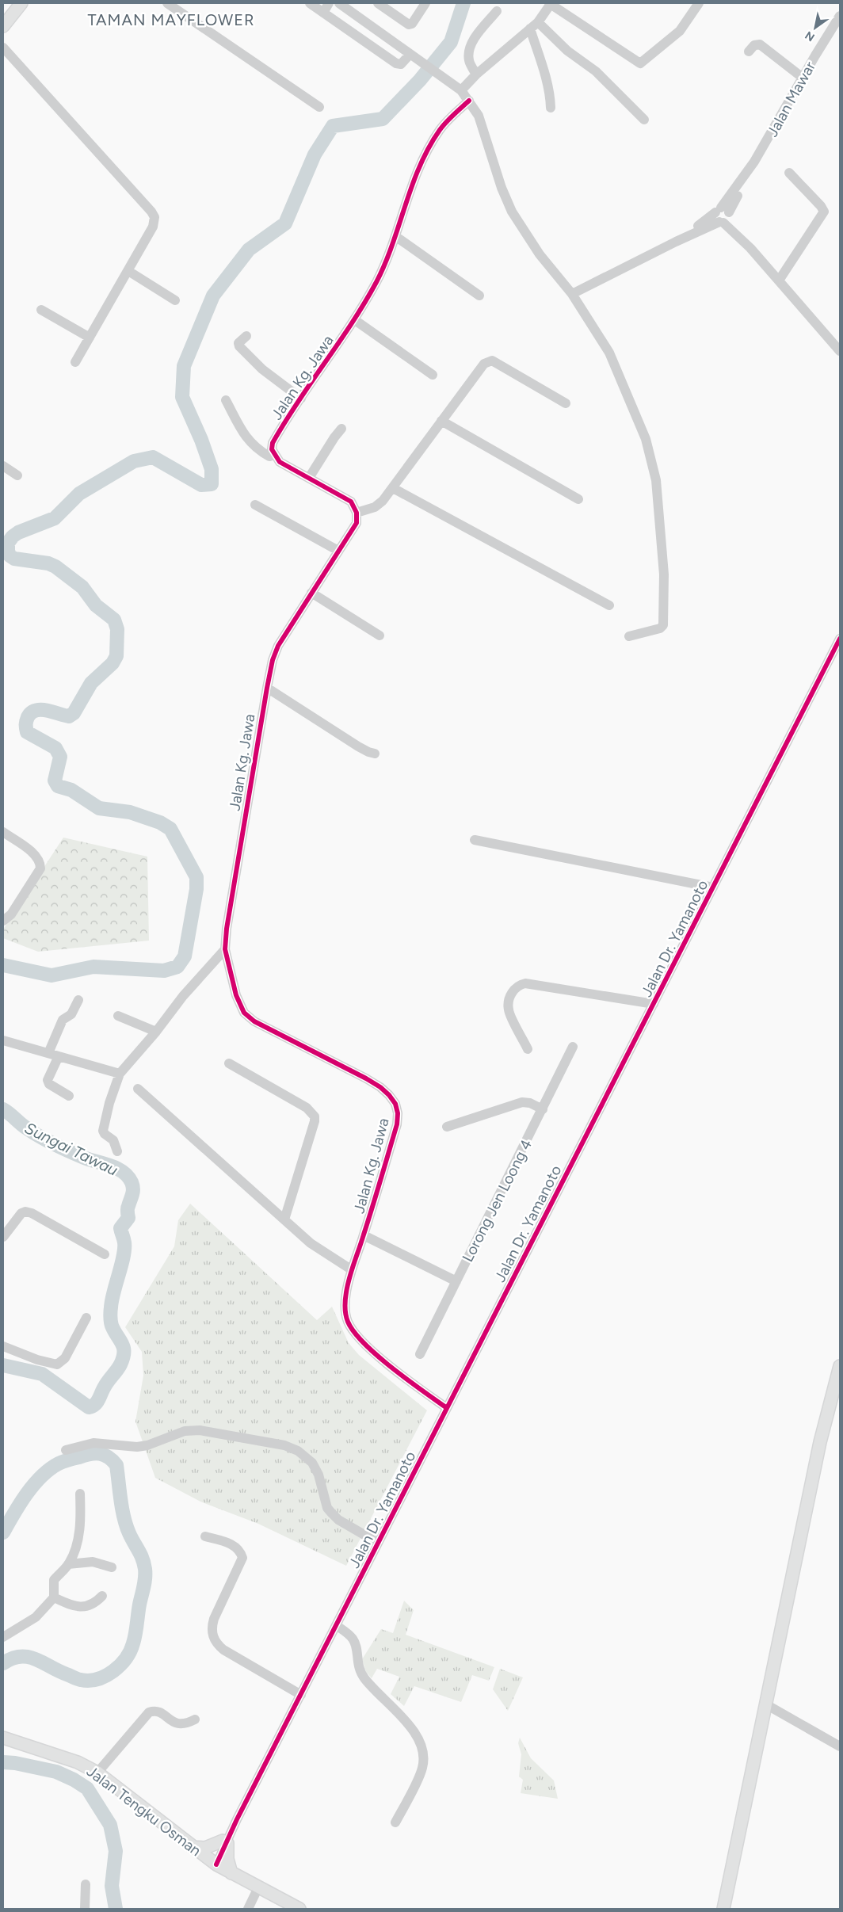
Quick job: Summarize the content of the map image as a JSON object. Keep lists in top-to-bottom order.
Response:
{
  "streets": {
    "main road": ["Jalan Tengku Osman"],
    "street": [
      "Jalan Mawar",
      "Jalan Kg. Jawa",
      "Jalan Dr. Yamanoto",
      "Lorong Jen Loong 4"
    ]
  },
  "crossings": [
    ["Jalan Kg. Jawa", "Jalan Dr. Yamanoto"],
    ["Jalan Dr. Yamanoto", "Jalan Tengku Osman"]
  ],
  "districts": ["TAMAN MAYFLOWER"],
  "water": ["Sungai Tawau"],
  "north": "bottom left"
}
